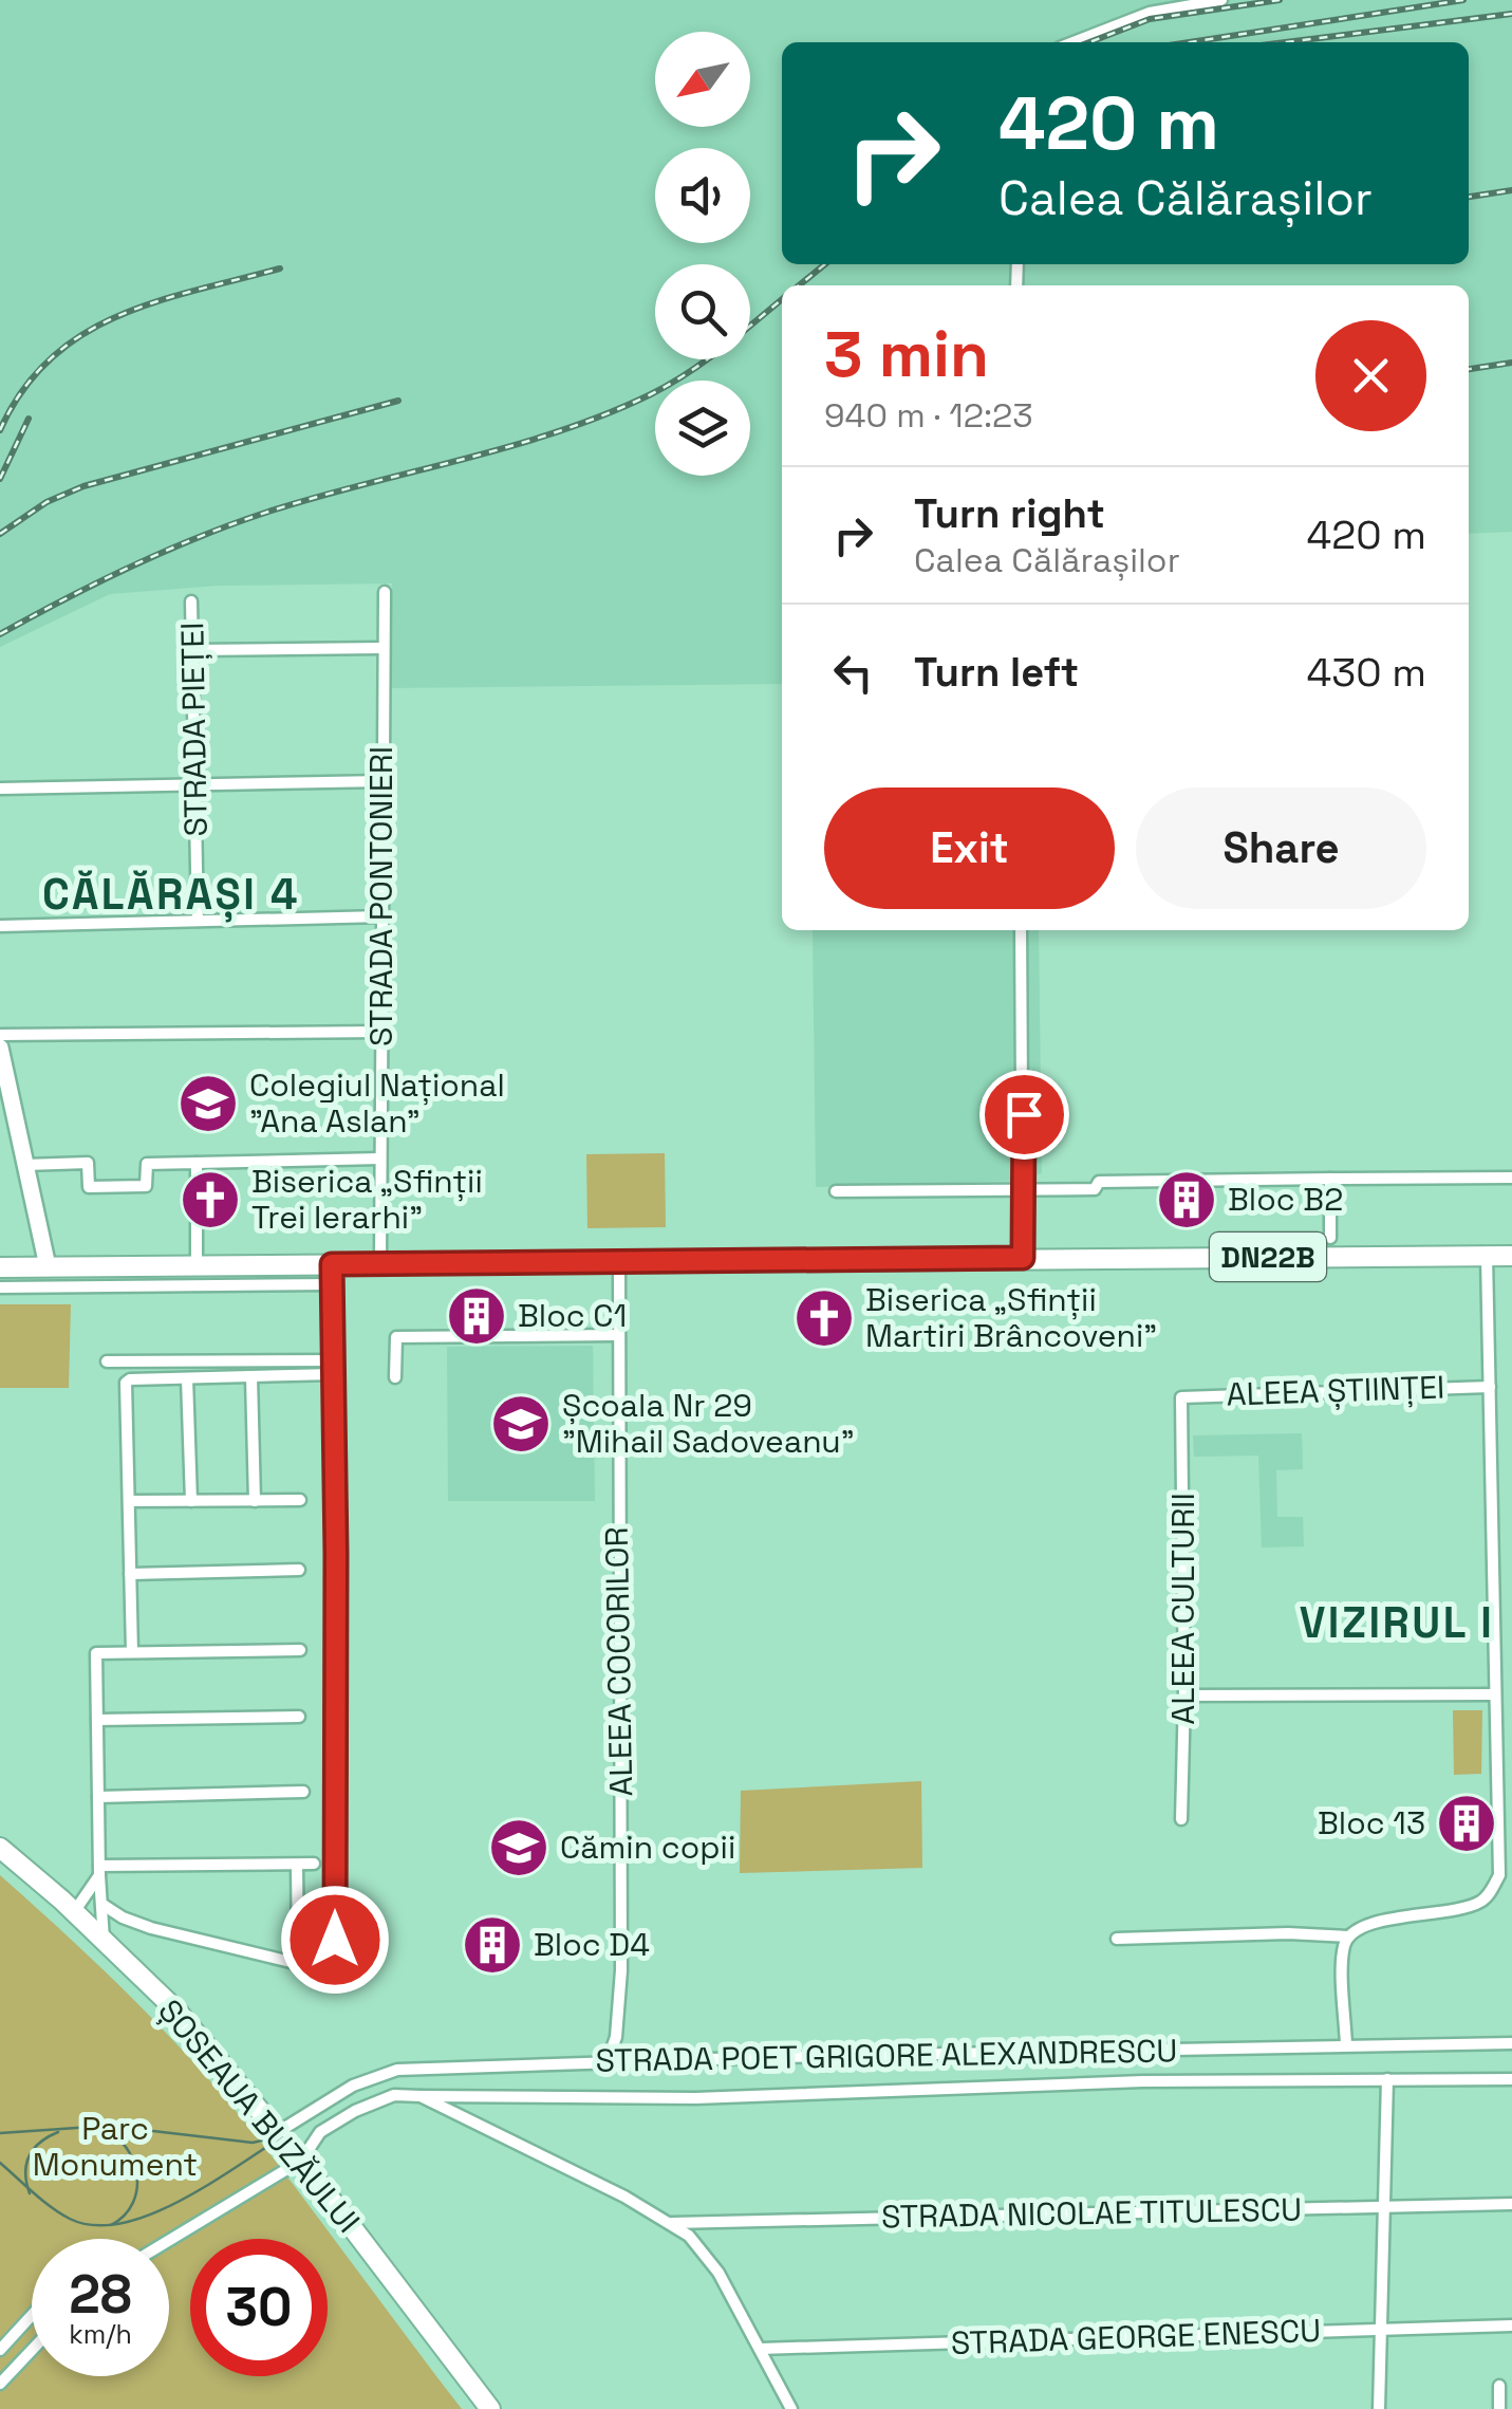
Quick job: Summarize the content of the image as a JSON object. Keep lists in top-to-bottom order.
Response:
{
  "streets": {
    "main road": ["DN22B", "ȘOSEAUA BUZĂULUI"],
    "street": [
      "STRADA PIEȚEI",
      "STRADA PONTONIERI",
      "ALEEA ȘTIINȚEI",
      "ALEEA CULTURII",
      "ALEEA COCORILOR",
      "STRADA POET GRIGORE ALEXANDRESCU",
      "STRADA NICOLAE TITULESCU",
      "STRADA GEORGE ENESCU"
    ]
  },
  "crossings": [
    ["STRADA PONTONIERI", "DN22B"],
    ["DN22B", "ALEEA COCORILOR"],
    ["ALEEA ȘTIINȚEI", "ALEEA CULTURII"],
    ["ALEEA COCORILOR", "STRADA POET GRIGORE ALEXANDRESCU"],
    ["STRADA POET GRIGORE ALEXANDRESCU", "ȘOSEAUA BUZĂULUI"]
  ],
  "districts": ["CĂLĂRAȘI 4", "VIZIRUL I"],
  "parks": ["Parc Monument"],
  "places": {
    "school or university": ["Colegiul Național \"Ana Aslan\"", "Școala Nr 29 \"Mihail Sadoveanu\"", "Cămin copii"],
    "church": ["Biserica „Sfinții Trei Ierarhi\"", "Biserica „Sfinții Martiri Brâncoveni\""],
    "building": [
      "Bloc B2",
      "Bloc C1",
      "Bloc 13",
      "Bloc D4"
    ]
  },
  "north": "bottom left",
  "page": {
    "turn": ["420 m", "Calea Călărașilor"],
    "heading": ["3 min", "940 m · 12:23"],
    "list": [
      {
        "name": "Turn right",
        "note": "Calea Călărașilor",
        "value": "420 m"
      },
      {
        "name": "Turn left",
        "value": "430 m"
      }
    ],
    "buttons": ["Exit", "Share"],
    "speed": "28 km/h",
    "limit": "30"
  }
}
